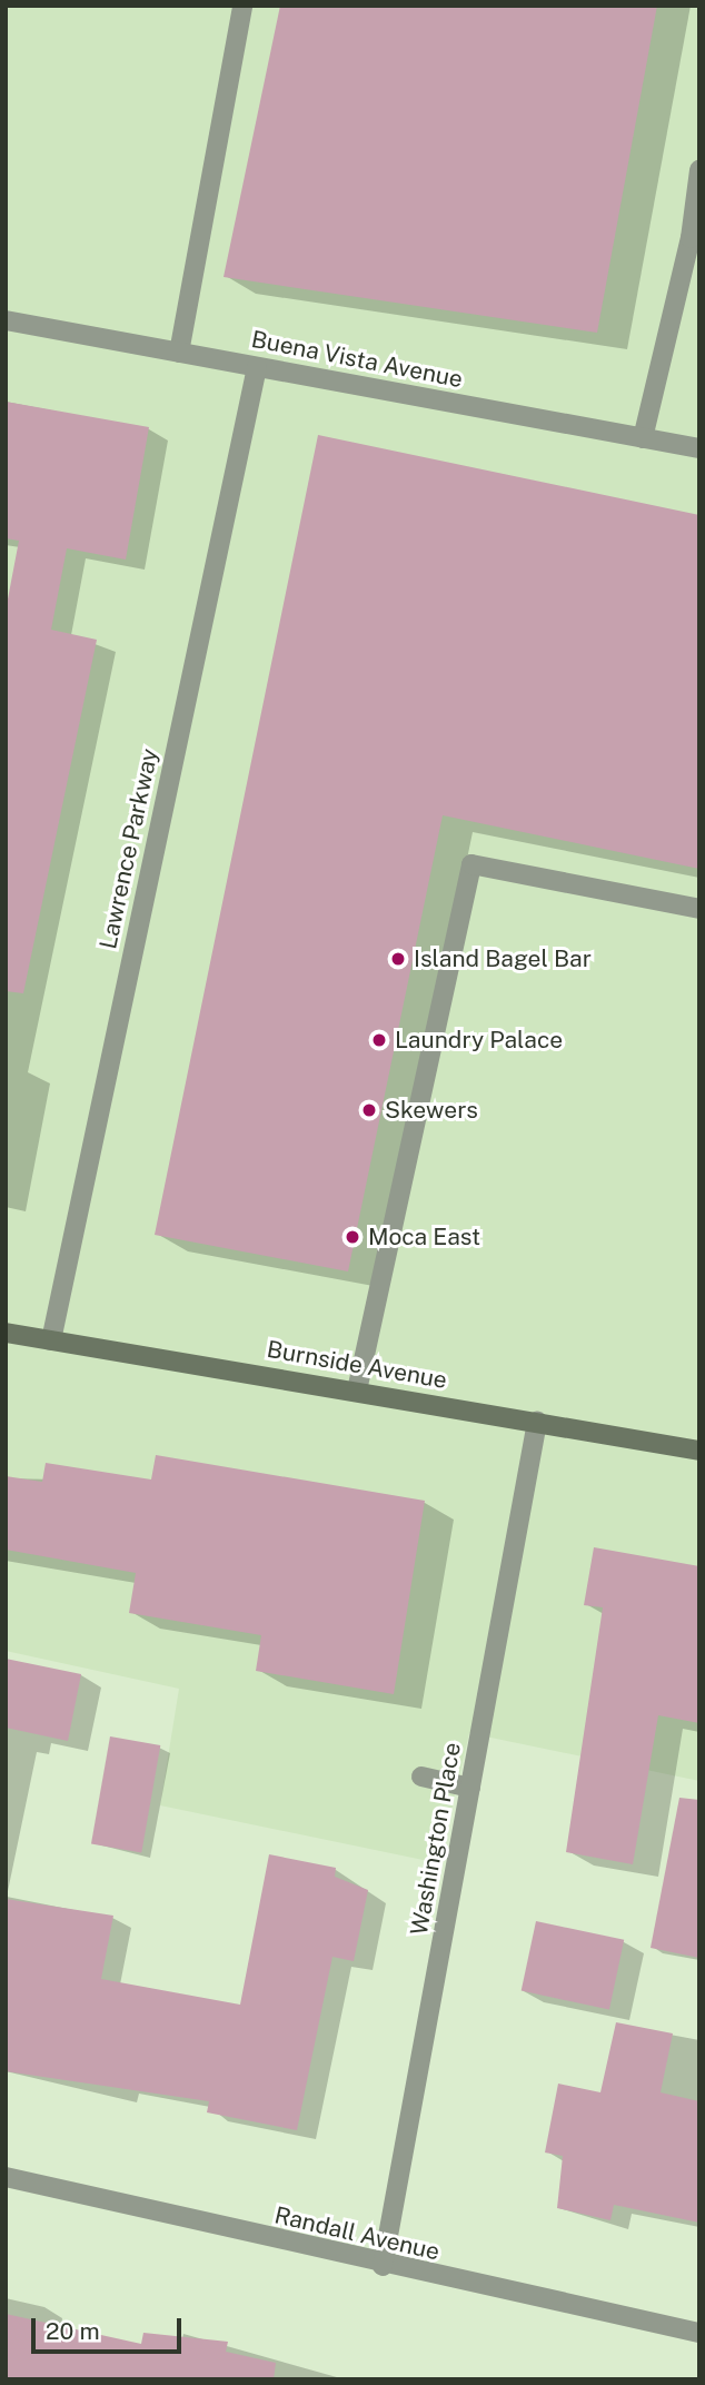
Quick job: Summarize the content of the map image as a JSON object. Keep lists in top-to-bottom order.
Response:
{
  "streets": {
    "main road": ["Burnside Avenue"],
    "street": [
      "Buena Vista Avenue",
      "Lawrence Parkway",
      "Washington Place",
      "Randall Avenue"
    ]
  },
  "crossings": [
    ["Buena Vista Avenue", "Lawrence Parkway"],
    ["Lawrence Parkway", "Burnside Avenue"],
    ["Burnside Avenue", "Washington Place"],
    ["Washington Place", "Randall Avenue"]
  ],
  "places": [
    "Island Bagel Bar",
    "Laundry Palace",
    "Skewers",
    "Moca East"
  ],
  "scale_bar": "20 m"
}
